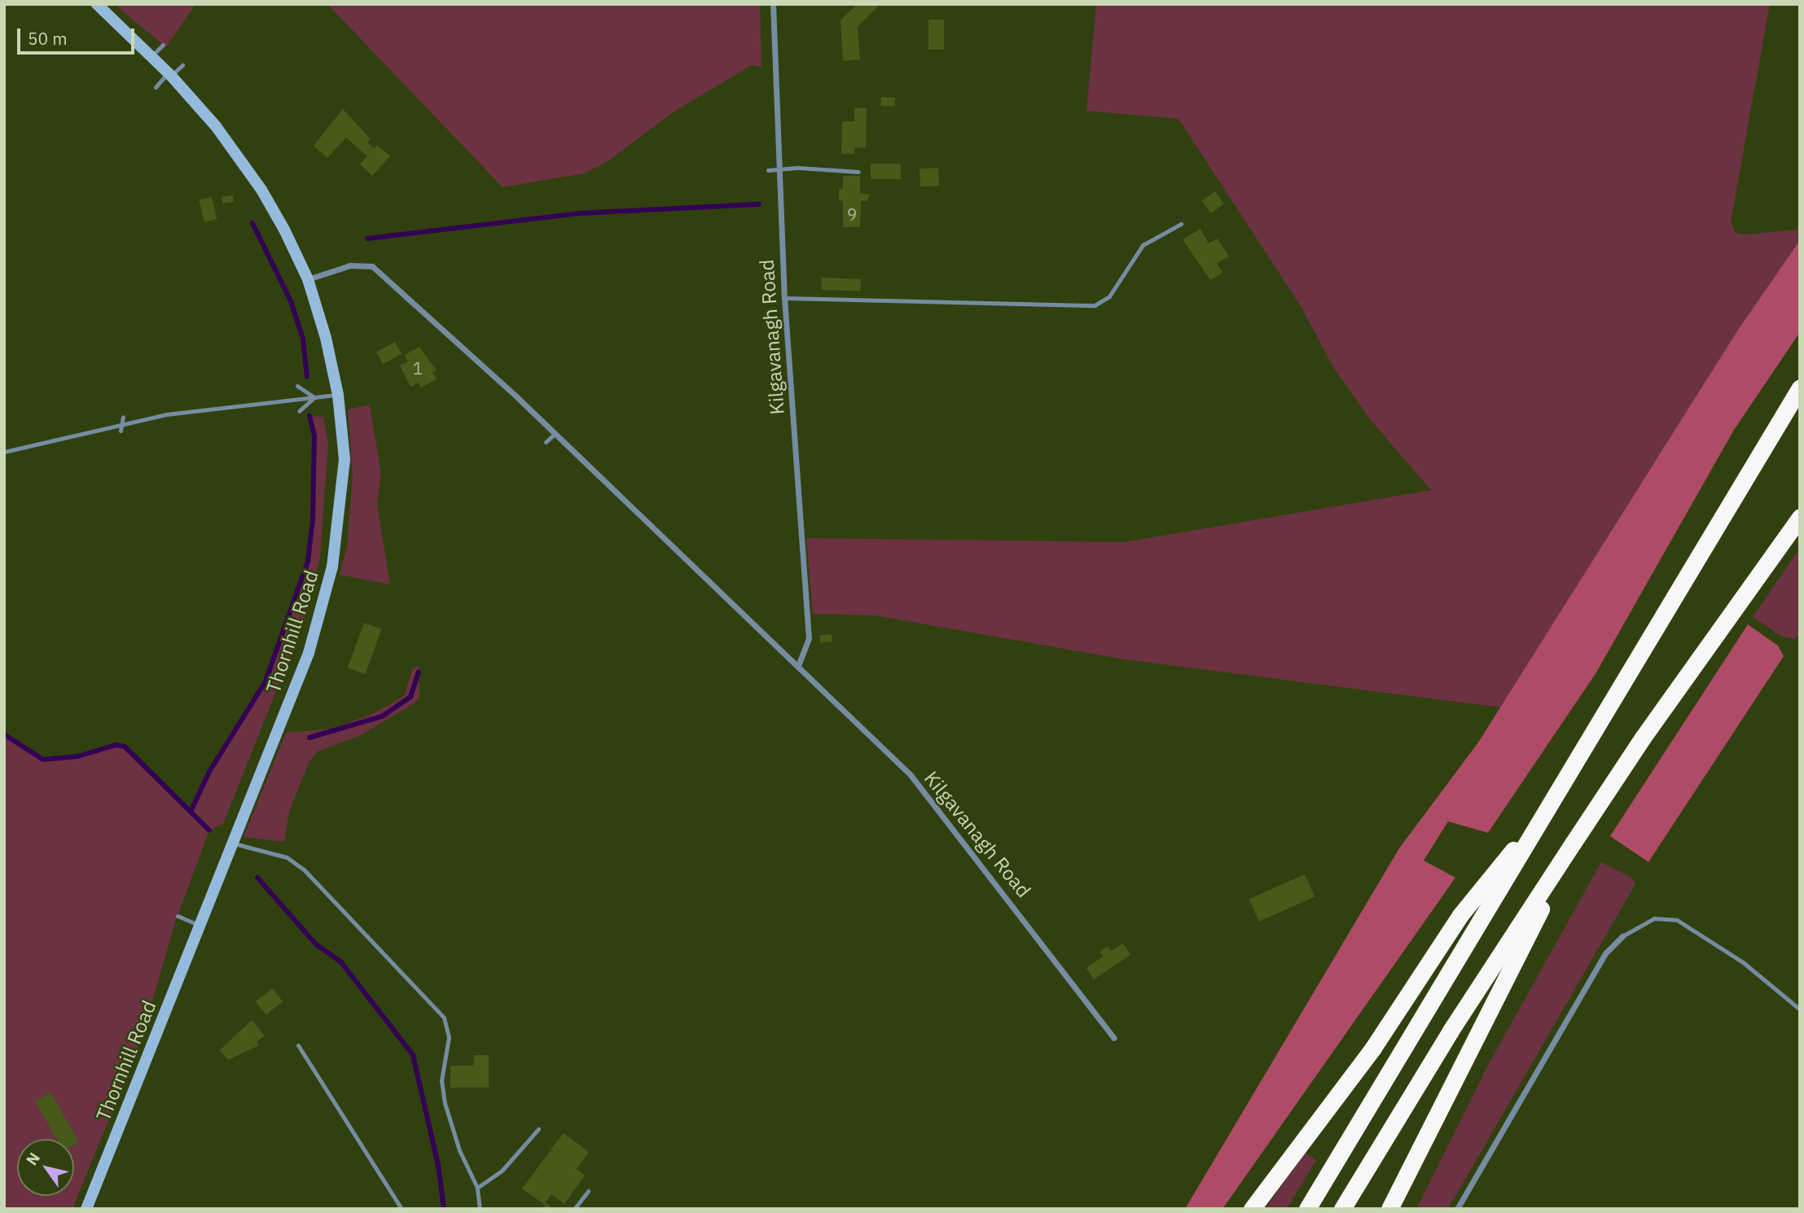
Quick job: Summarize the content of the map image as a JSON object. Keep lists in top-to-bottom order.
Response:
{
  "streets": {
    "street": ["Kilgavanagh Road", "Thornhill Road"]
  },
  "crossings": [
    ["Kilgavanagh Road", "Thornhill Road"]
  ],
  "house_numbers": ["9", "1"],
  "scale_bar": "50 m",
  "north": "top left"
}
